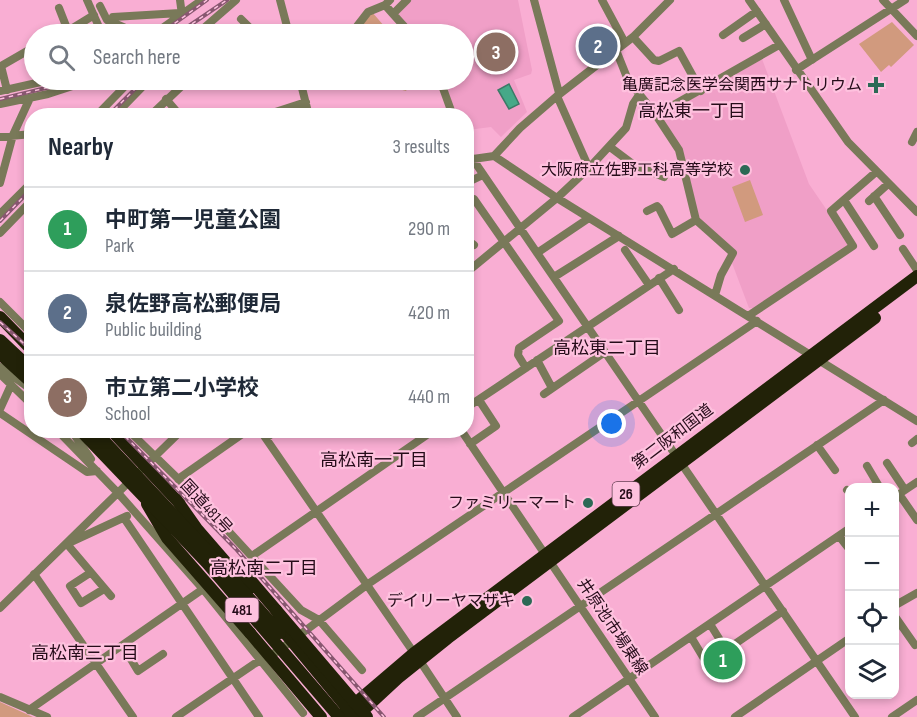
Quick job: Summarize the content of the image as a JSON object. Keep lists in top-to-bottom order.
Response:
{
  "streets": {
    "highway": [
      "第二阪和国道",
      "26",
      "国道481号",
      "481"
    ],
    "street": ["井原池市場東線"]
  },
  "crossings": [
    ["第二阪和国道", "481"],
    ["第二阪和国道", "井原池市場東線"],
    ["国道481号", "481"]
  ],
  "districts": [
    "高松東一丁目",
    "高松東二丁目",
    "高松南一丁目",
    "高松南二丁目",
    "高松南三丁目"
  ],
  "places": {
    "health": ["亀廣記念医学会関西サナトリウム"],
    "other": ["大阪府立佐野工科高等学校", "ファミリーマート", "デイリーヤマザキ"]
  },
  "page": {
    "pins": ["2", "3", "1"],
    "search": "Search here",
    "heading": ["Nearby", "3 results"],
    "list": [
      {
        "mark": "1",
        "name": "中町第一児童公園",
        "note": "Park",
        "value": "290 m"
      },
      {
        "mark": "2",
        "name": "泉佐野高松郵便局",
        "note": "Public building",
        "value": "420 m"
      },
      {
        "mark": "3",
        "name": "市立第二小学校",
        "note": "School",
        "value": "440 m"
      }
    ],
    "map_buttons": ["+", "−"]
  }
}
